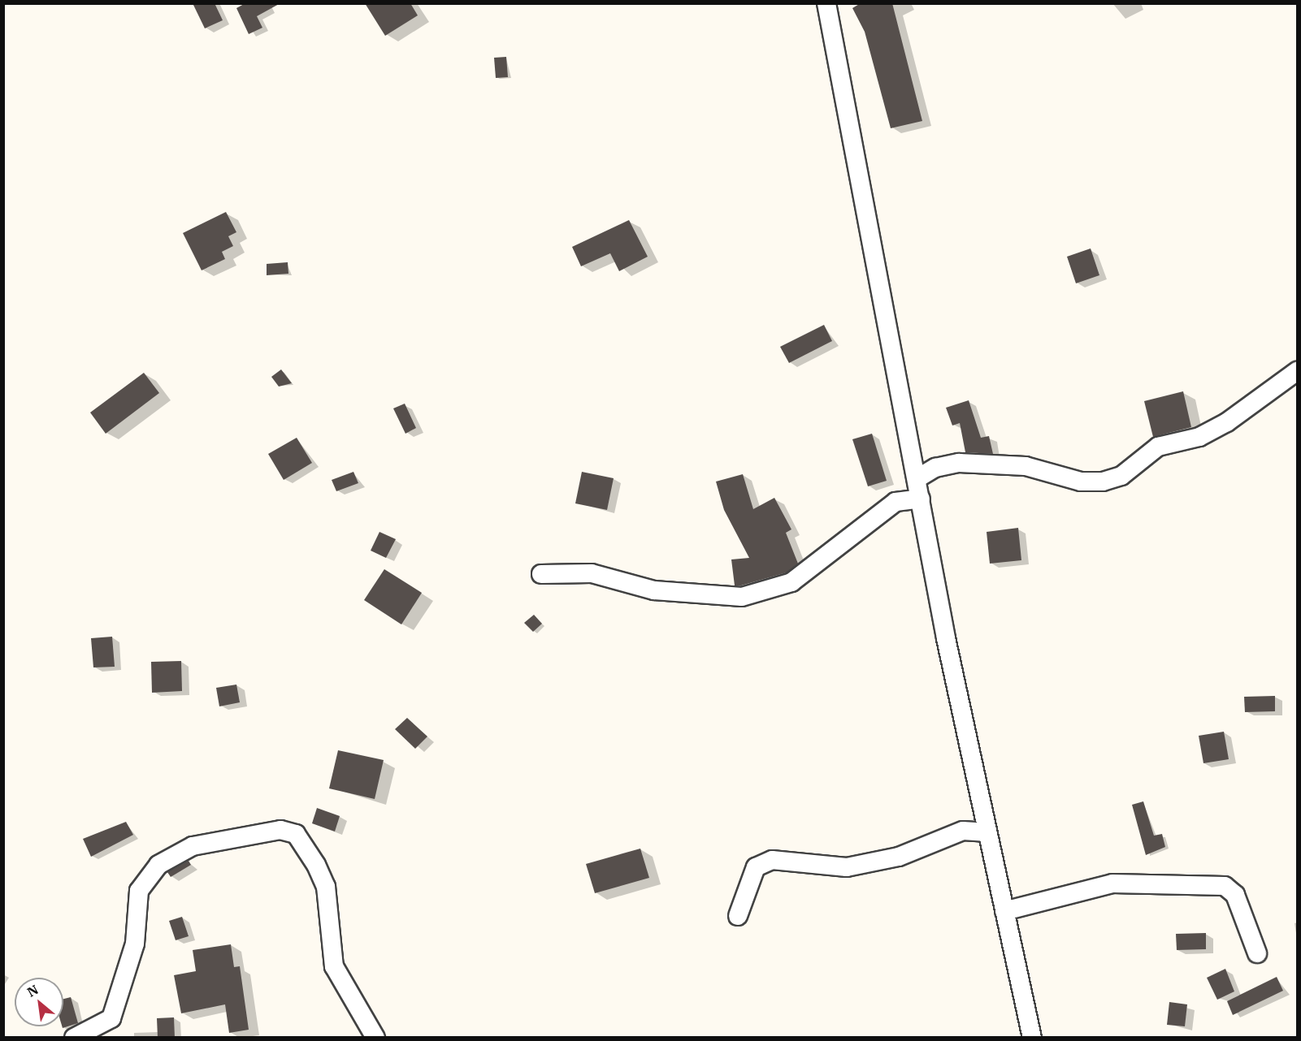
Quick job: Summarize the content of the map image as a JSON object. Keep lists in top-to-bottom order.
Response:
{
  "north": "top left"
}
